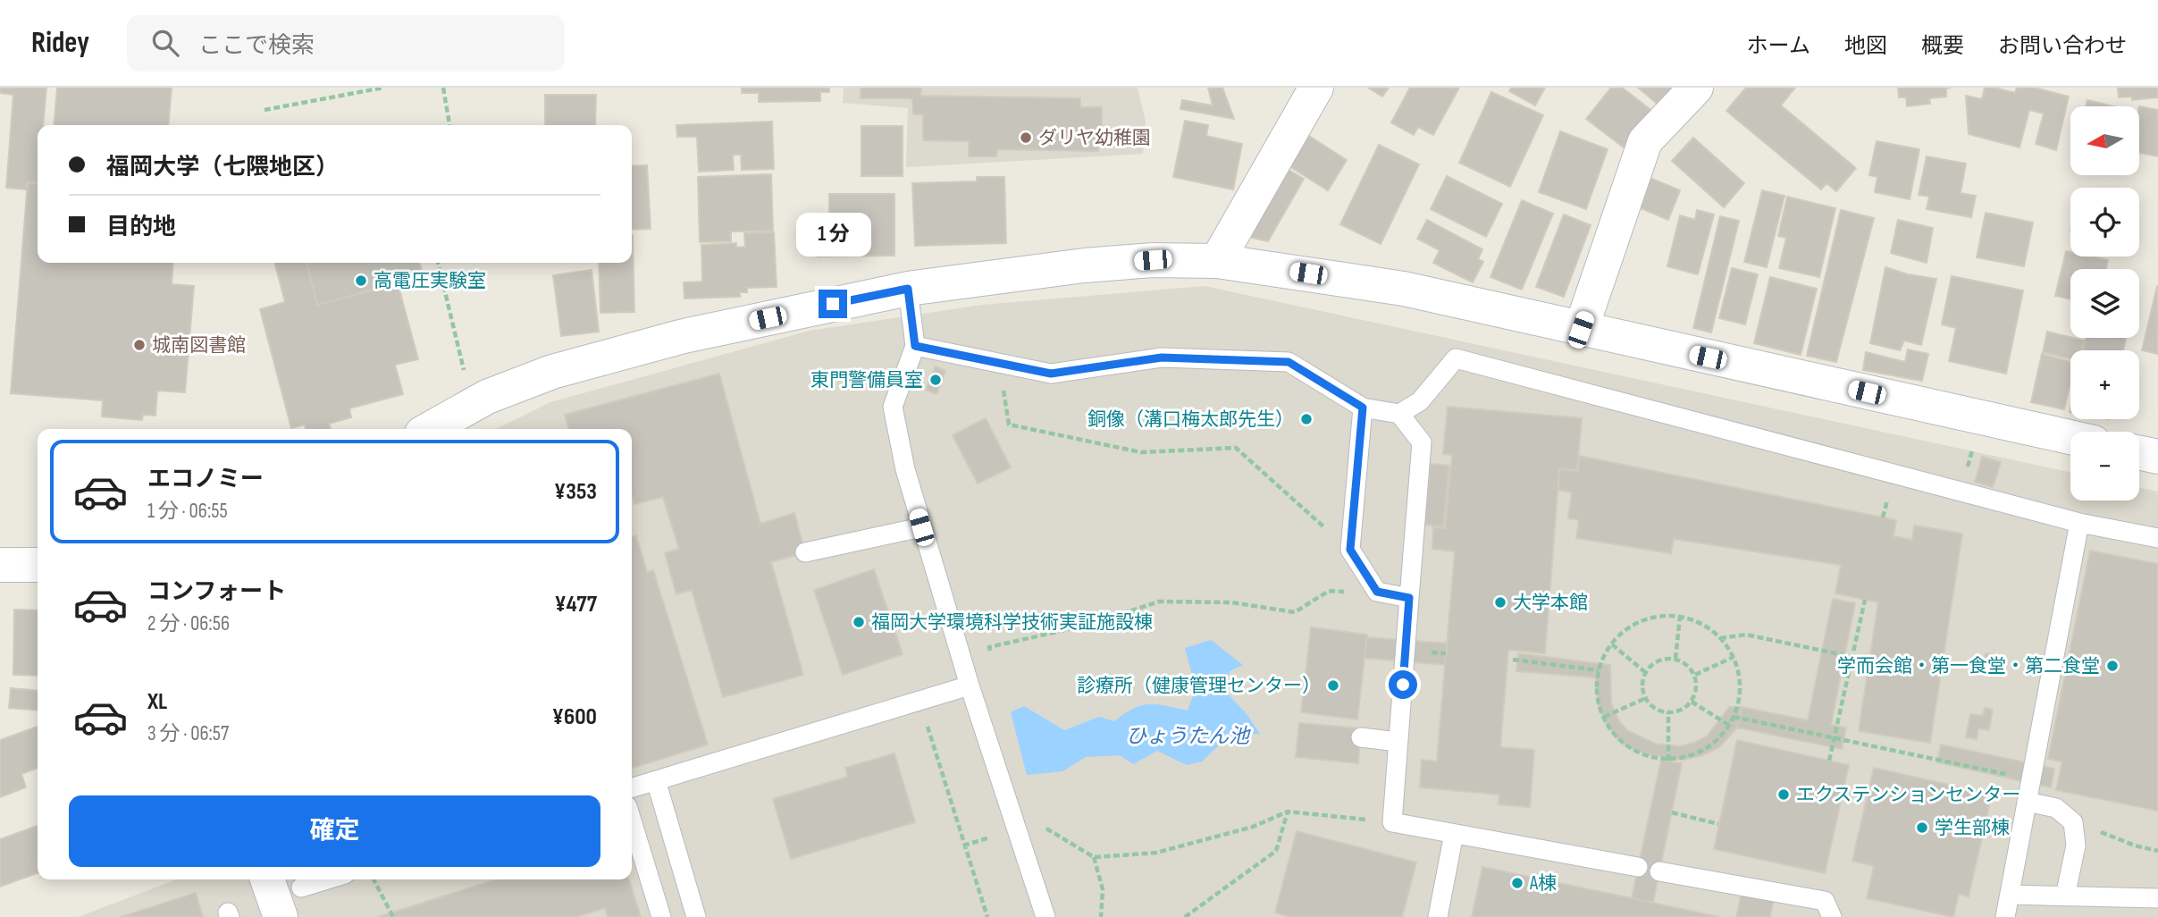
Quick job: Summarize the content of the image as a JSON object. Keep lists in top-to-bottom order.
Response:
{
  "water": ["ひょうたん池"],
  "places": [
    "ダリヤ幼稚園",
    "高電圧実験室",
    "城南図書館",
    "東門警備員室",
    "銅像（溝口梅太郎先生）",
    "大学本館",
    "福岡大学環境科学技術実証施設棟",
    "学而会館・第一食堂・第二食堂",
    "診療所（健康管理センター）",
    "エクステンションセンター",
    "学生部棟",
    "A棟"
  ],
  "north": "left",
  "page": {
    "header": "Ridey",
    "search": "ここで検索",
    "nav": [
      "ホーム",
      "地図",
      "概要",
      "お問い合わせ"
    ],
    "map_buttons": ["+", "−"],
    "banner": ["福岡大学（七隈地区）", "目的地"],
    "bubble": "1 分",
    "list": [
      {
        "name": "エコノミー",
        "note": "1 分 · 06:55",
        "value": "¥353"
      },
      {
        "name": "コンフォート",
        "note": "2 分 · 06:56",
        "value": "¥477"
      },
      {
        "name": "XL",
        "note": "3 分 · 06:57",
        "value": "¥600"
      }
    ],
    "buttons": "確定"
  }
}
